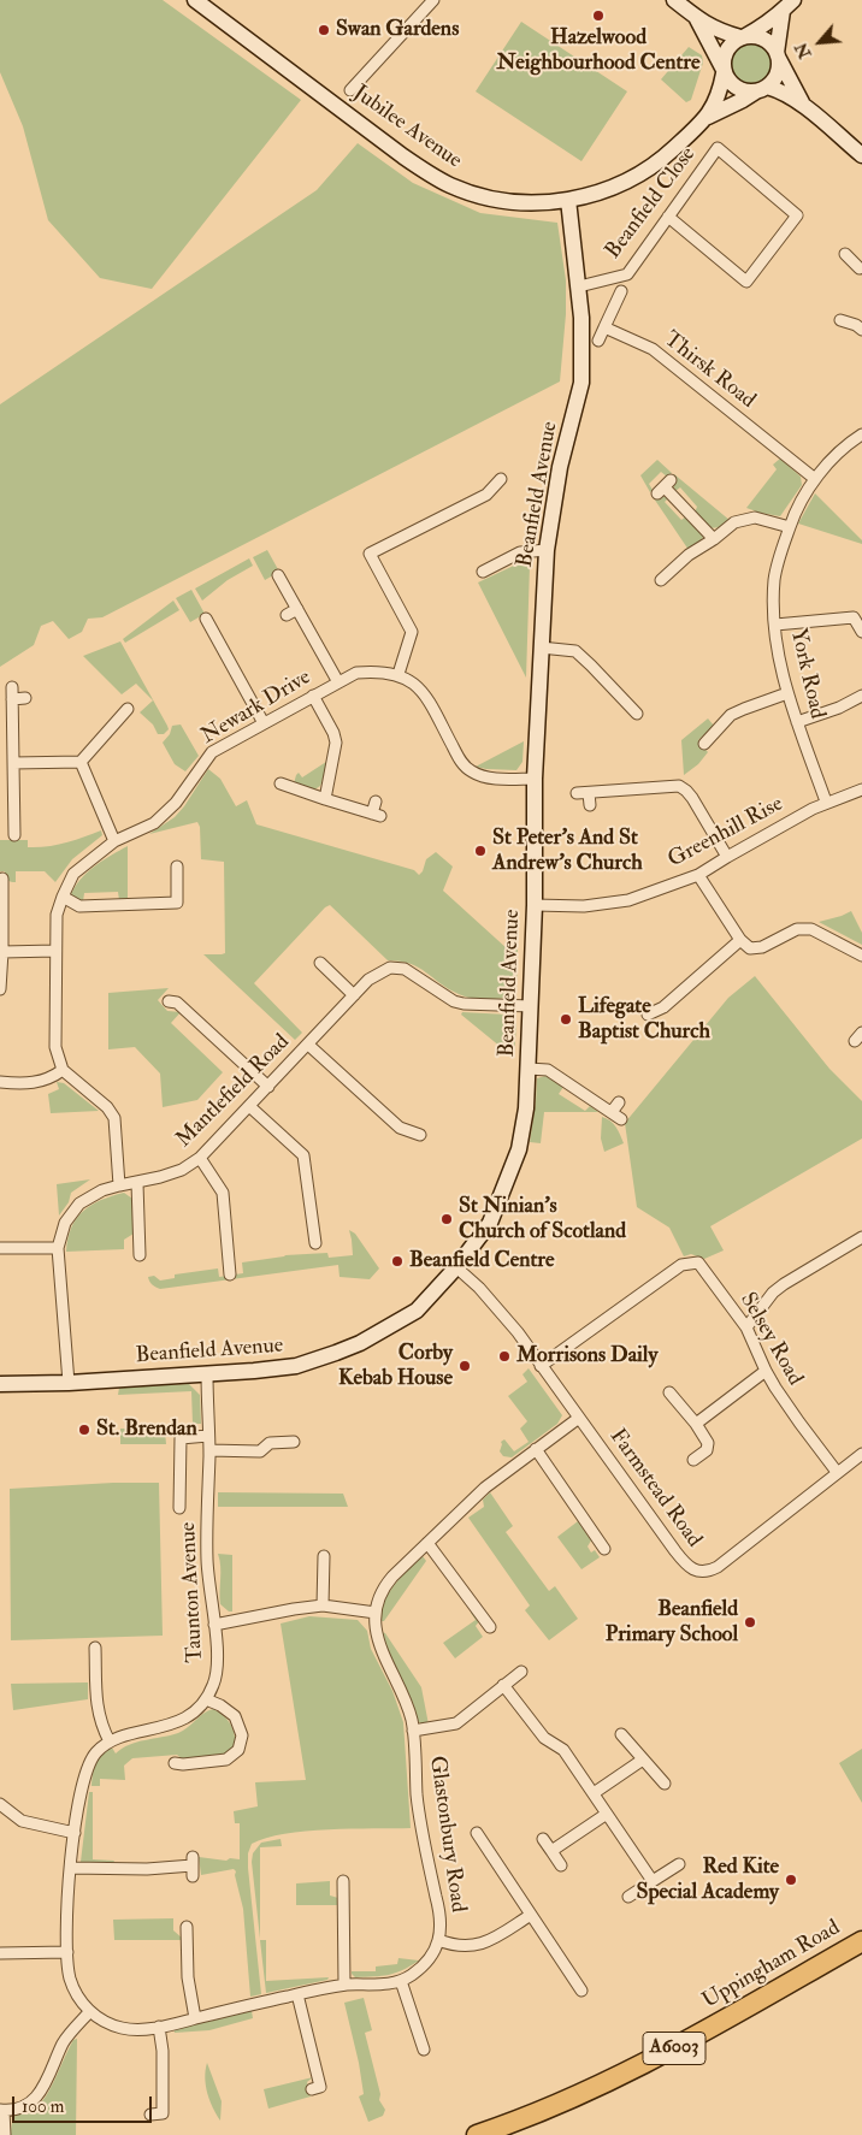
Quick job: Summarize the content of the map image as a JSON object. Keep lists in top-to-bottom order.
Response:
{
  "streets": {
    "highway": ["Uppingham Road", "A6003"],
    "street": [
      "Jubilee Avenue",
      "Beanfield Close",
      "Thirsk Road",
      "Beanfield Avenue",
      "York Road",
      "Newark Drive",
      "Greenhill Rise",
      "Mantlefield Road",
      "Selsey Road",
      "Farmstead Road",
      "Taunton Avenue",
      "Glastonbury Road"
    ]
  },
  "crossings": [
    ["Jubilee Avenue", "Beanfield Avenue"],
    ["Beanfield Close", "Beanfield Avenue"],
    ["Thirsk Road", "York Road"],
    ["Beanfield Avenue", "Greenhill Rise"],
    ["Beanfield Avenue", "Mantlefield Road"],
    ["Beanfield Avenue", "Farmstead Road"],
    ["Beanfield Avenue", "Taunton Avenue"],
    ["York Road", "Greenhill Rise"],
    ["Selsey Road", "Farmstead Road"],
    ["Farmstead Road", "Glastonbury Road"]
  ],
  "places": [
    "Hazelwood Neighbourhood Centre",
    "Swan Gardens",
    "St Peter's And St Andrew's Church",
    "Lifegate Baptist Church",
    "St Ninian's Church of Scotland",
    "Beanfield Centre",
    "Morrisons Daily",
    "Corby Kebab House",
    "St. Brendan",
    "Beanfield Primary School",
    "Red Kite Special Academy"
  ],
  "scale_bar": "100 m",
  "north": "bottom left"
}
